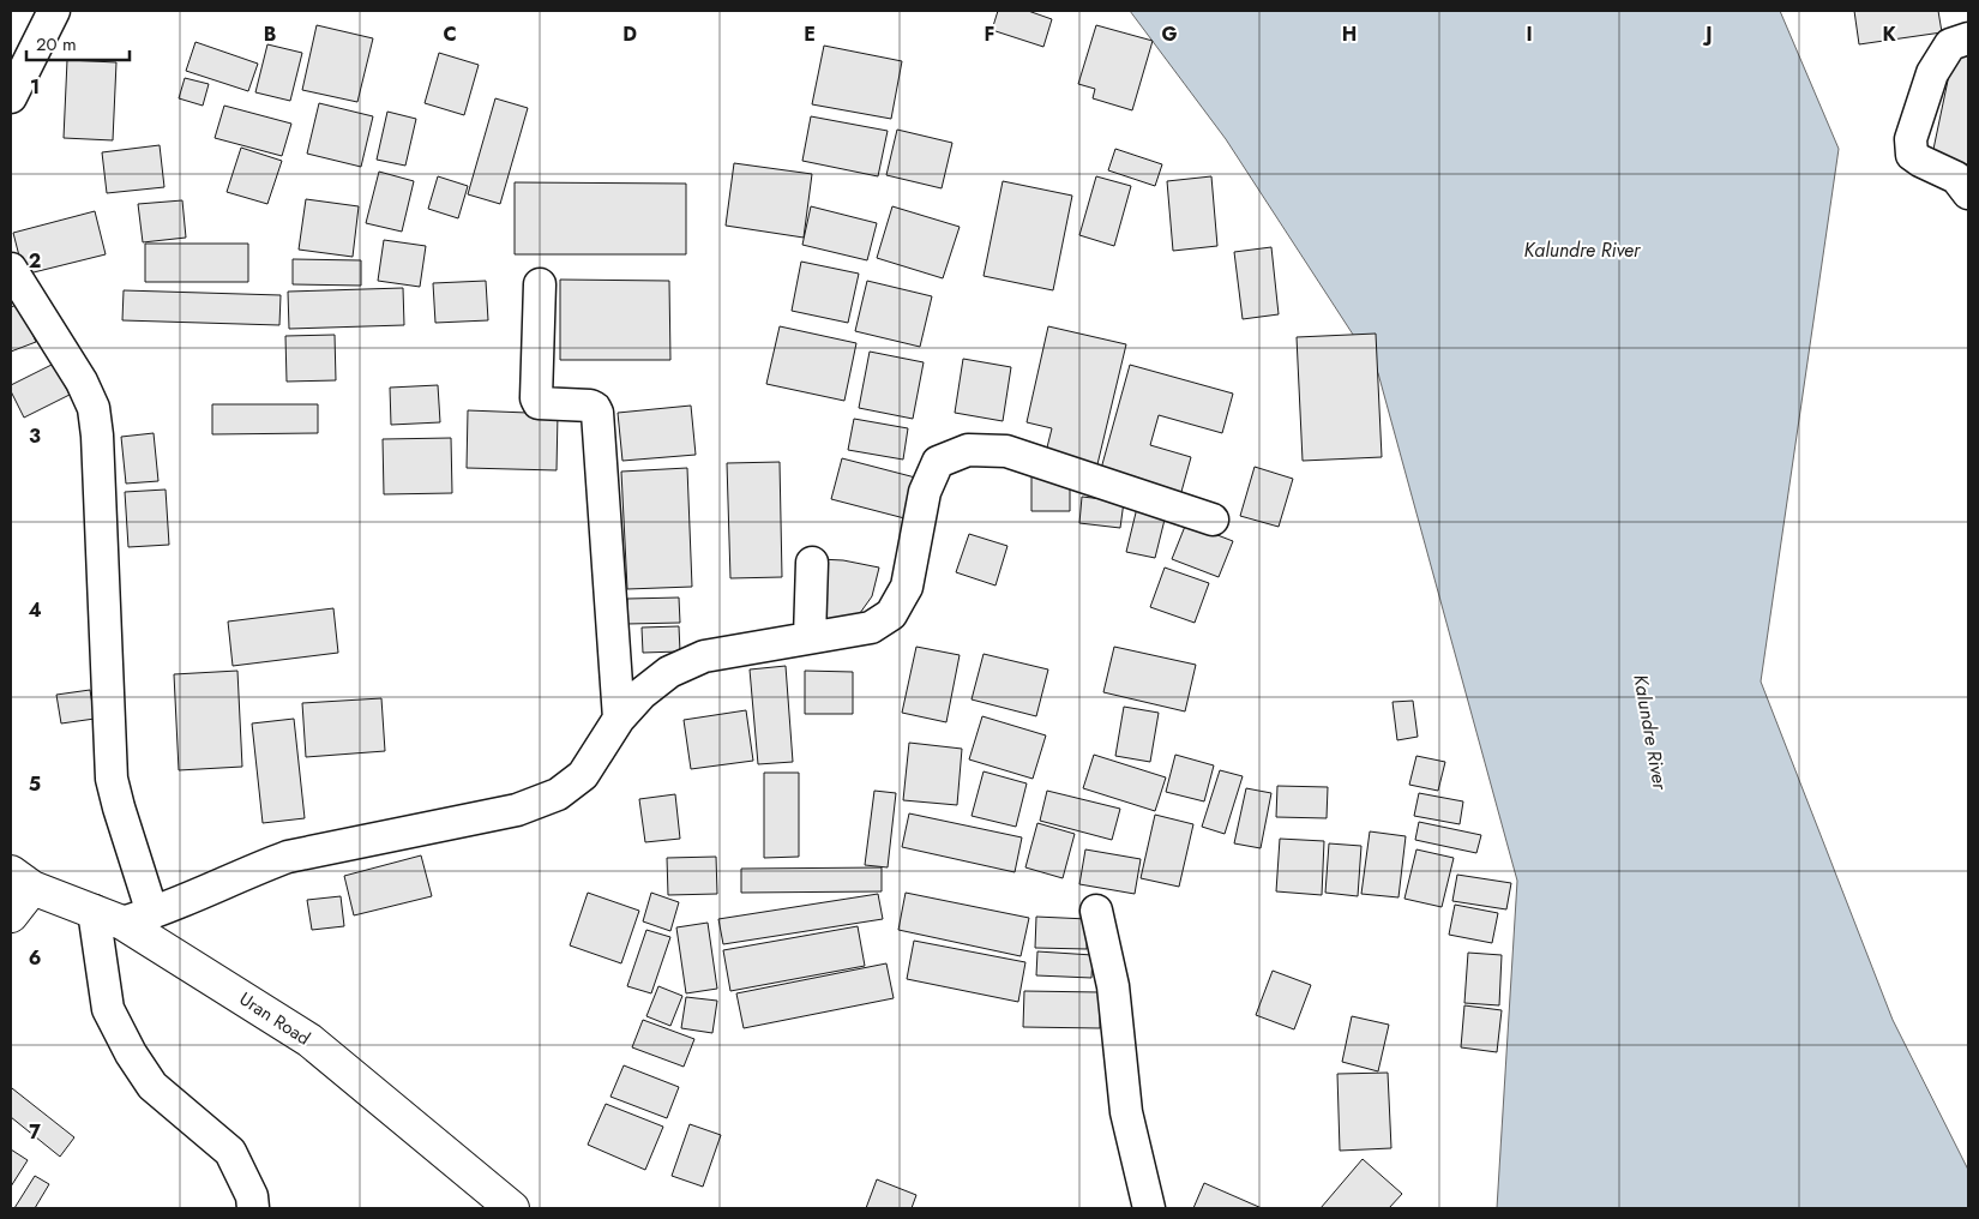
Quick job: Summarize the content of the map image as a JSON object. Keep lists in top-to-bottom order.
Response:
{
  "streets": {
    "main road": ["Uran Road"]
  },
  "water": ["Kalundre River"],
  "scale_bar": "20 m",
  "grid": {
    "columns": [
      "B",
      "C",
      "D",
      "E",
      "F",
      "G",
      "H",
      "I",
      "J",
      "K"
    ],
    "rows": [
      "1",
      "2",
      "3",
      "4",
      "5",
      "6",
      "7"
    ]
  }
}
